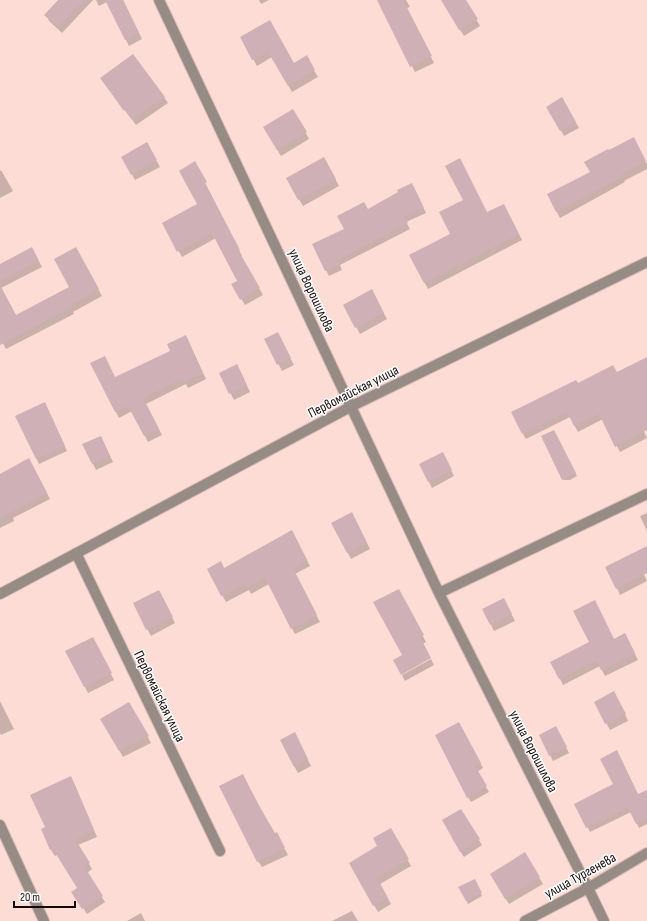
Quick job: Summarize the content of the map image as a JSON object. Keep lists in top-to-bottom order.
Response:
{
  "streets": {
    "street": ["улица Ворошилова", "Первомайская улица", "улица Тургенева"]
  },
  "crossings": [
    ["улица Ворошилова", "Первомайская улица"],
    ["улица Ворошилова", "улица Тургенева"]
  ],
  "scale_bar": "20 m"
}
